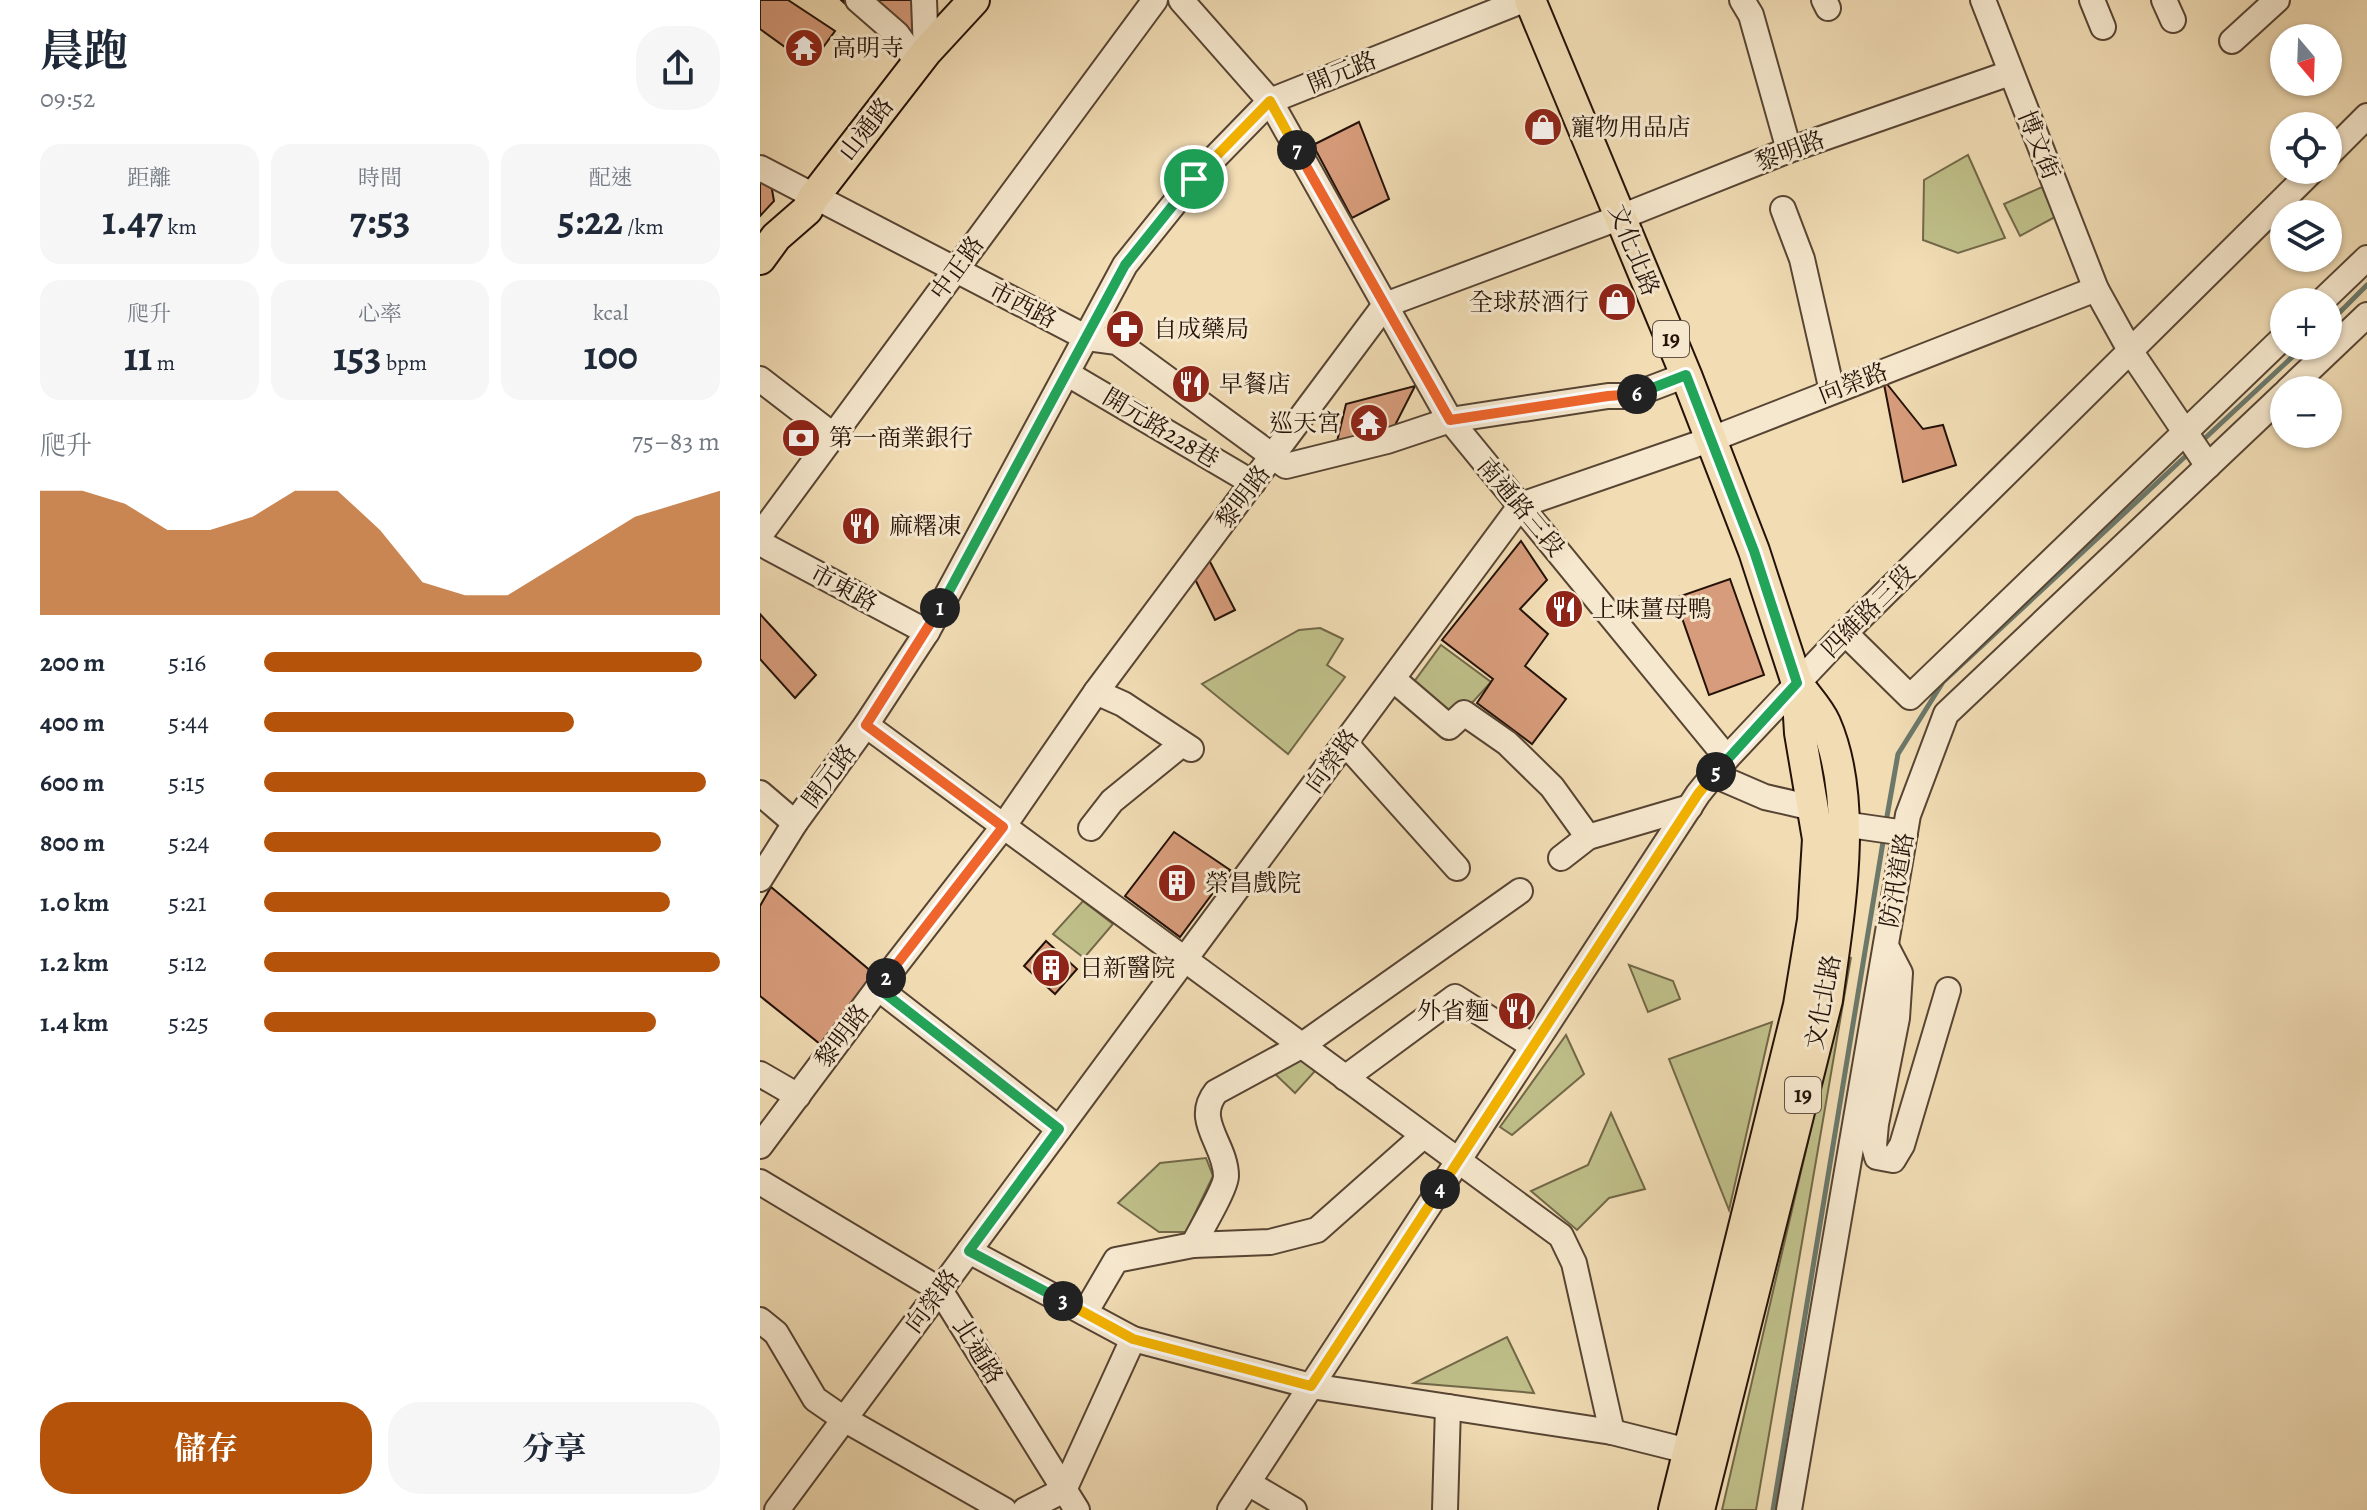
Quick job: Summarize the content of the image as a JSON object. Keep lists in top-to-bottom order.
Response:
{
  "streets": {
    "main road": ["山通路", "文化北路", "19"],
    "street": [
      "開元路",
      "博文街",
      "黎明路",
      "中正路",
      "市西路",
      "向榮路",
      "開元路228巷",
      "南通路三段",
      "市東路",
      "四維路三段",
      "防汛道路",
      "北通路"
    ]
  },
  "crossings": [
    ["開元路", "文化北路"],
    ["開元路", "市西路"],
    ["開元路", "開元路228巷"],
    ["開元路", "南通路三段"],
    ["開元路", "市東路"],
    ["山通路", "市西路"],
    ["博文街", "黎明路"],
    ["博文街", "向榮路"],
    ["博文街", "四維路三段"],
    ["博文街", "防汛道路"],
    ["黎明路", "文化北路"],
    ["黎明路", "市西路"],
    ["黎明路", "開元路228巷"],
    ["黎明路", "南通路三段"],
    ["文化北路", "向榮路"],
    ["文化北路", "四維路三段"],
    ["中正路", "市西路"],
    ["向榮路", "南通路三段"],
    ["向榮路", "北通路"],
    ["南通路三段", "四維路三段"]
  ],
  "places": {
    "temple": ["高明寺", "巡天宮"],
    "shop": ["寵物用品店", "全球菸酒行"],
    "pharmacy": ["自成藥局"],
    "restaurant": [
      "早餐店",
      "麻糬凍",
      "上味薑母鴨",
      "外省麵"
    ],
    "bank": ["第一商業銀行"],
    "building": ["榮昌戲院", "日新醫院"]
  },
  "north": "bottom",
  "page": {
    "heading": ["晨跑", "09:52"],
    "map_buttons": ["+", "−"],
    "pins": [
      "7",
      "6",
      "1",
      "5",
      "2",
      "4",
      "3"
    ],
    "stats": [
      ["距離", "1.47 km"],
      ["時間", "7:53"],
      ["配速", "5:22 /km"],
      ["爬升", "11 m"],
      ["心率", "153 bpm"],
      ["kcal", "100"]
    ],
    "chart": ["爬升", "75–83 m"],
    "list": [
      {
        "name": "200 m",
        "note": "5:16"
      },
      {
        "name": "400 m",
        "note": "5:44"
      },
      {
        "name": "600 m",
        "note": "5:15"
      },
      {
        "name": "800 m",
        "note": "5:24"
      },
      {
        "name": "1.0 km",
        "note": "5:21"
      },
      {
        "name": "1.2 km",
        "note": "5:12"
      },
      {
        "name": "1.4 km",
        "note": "5:25"
      }
    ],
    "buttons": ["儲存", "分享"]
  }
}
